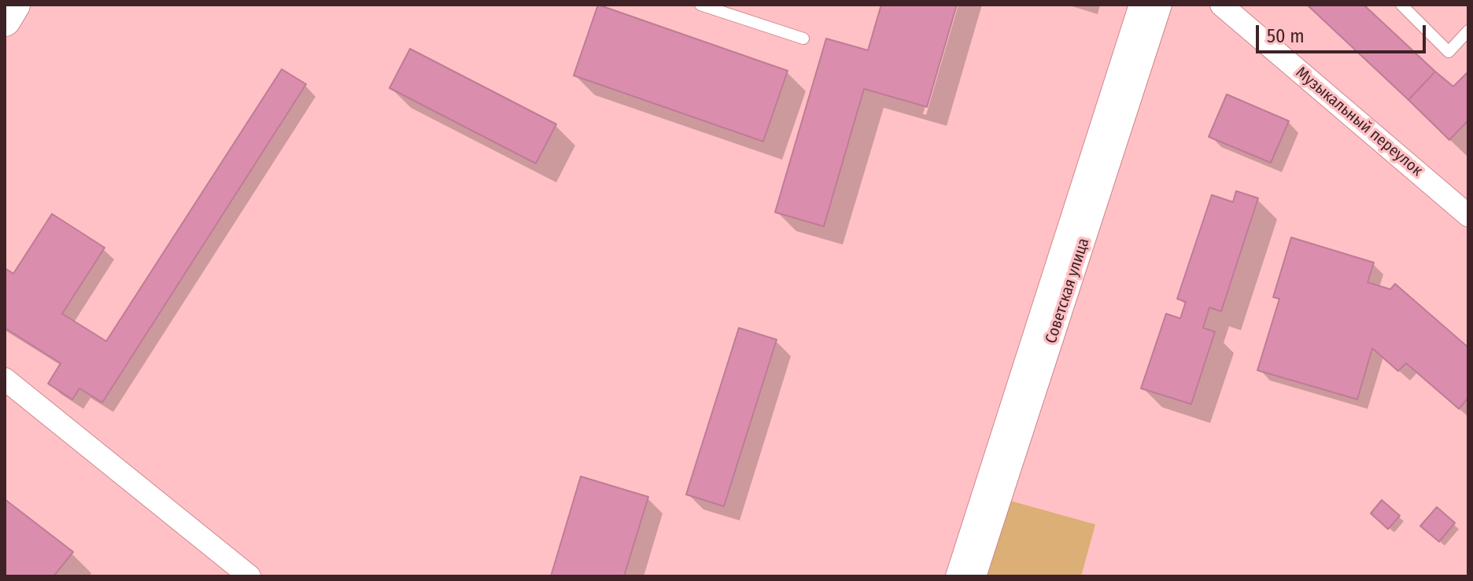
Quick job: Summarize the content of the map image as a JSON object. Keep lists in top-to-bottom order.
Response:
{
  "streets": {
    "street": ["Музыкальный переулок", "Советская улица"]
  },
  "scale_bar": "50 m"
}
